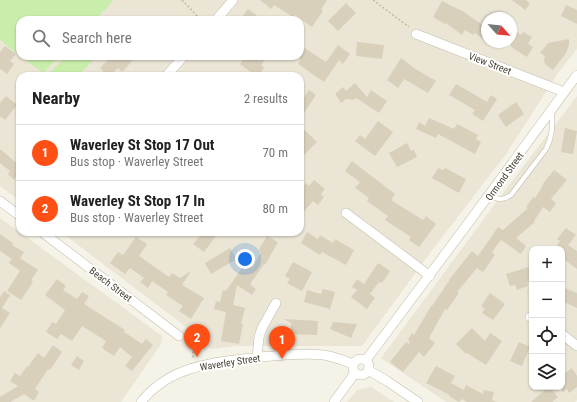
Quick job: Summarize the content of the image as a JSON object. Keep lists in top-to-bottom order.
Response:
{
  "streets": {
    "street": [
      "View Street",
      "Ormond Street",
      "Beach Street",
      "Waverley Street"
    ]
  },
  "crossings": [
    ["View Street", "Ormond Street"],
    ["Ormond Street", "Waverley Street"]
  ],
  "north": "bottom right",
  "page": {
    "search": "Search here",
    "heading": ["Nearby", "2 results"],
    "list": [
      {
        "mark": "1",
        "name": "Waverley St Stop 17 Out",
        "note": "Bus stop · Waverley Street",
        "value": "70 m"
      },
      {
        "mark": "2",
        "name": "Waverley St Stop 17 In",
        "note": "Bus stop · Waverley Street",
        "value": "80 m"
      }
    ],
    "map_buttons": ["+", "−"],
    "pins": ["2", "1"]
  }
}
